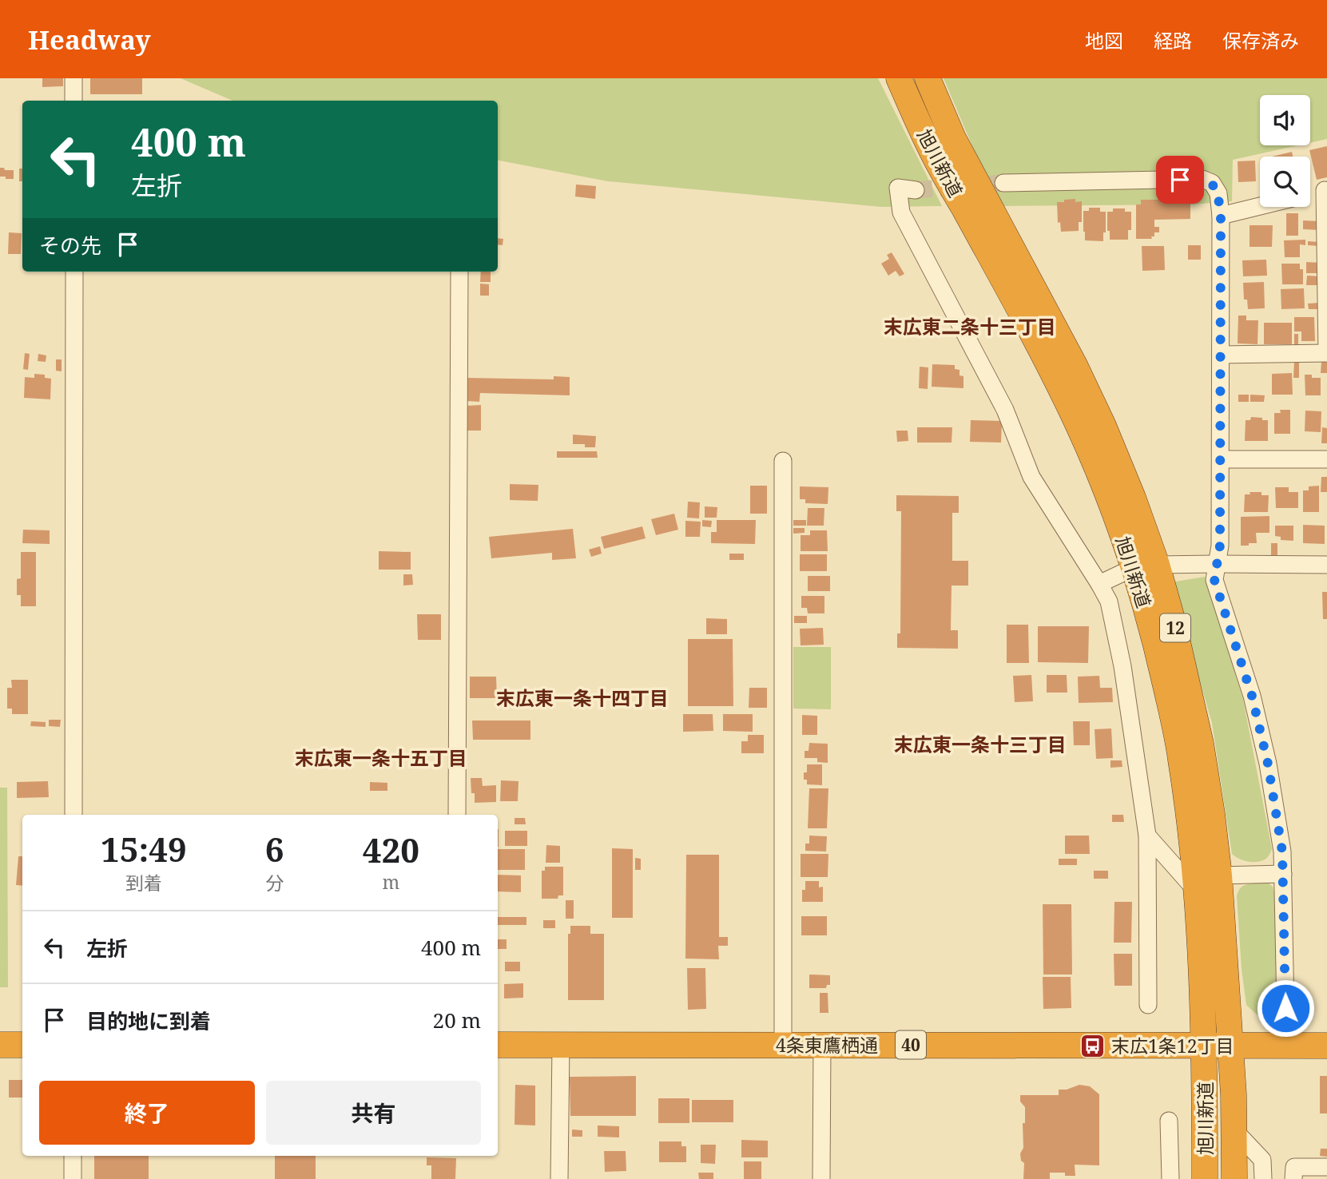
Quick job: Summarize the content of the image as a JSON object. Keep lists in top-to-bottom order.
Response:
{
  "streets": {
    "highway": [
      "旭川新道",
      "12",
      "4条東鷹栖通",
      "40"
    ]
  },
  "crossings": [
    ["旭川新道", "4条東鷹栖通"]
  ],
  "districts": [
    "末広東二条十三丁目",
    "末広東一条十四丁目",
    "末広東一条十三丁目",
    "末広東一条十五丁目"
  ],
  "places": {
    "bus stop": ["末広1条12丁目"]
  },
  "page": {
    "header": "Headway",
    "nav": ["地図", "経路", "保存済み"],
    "turn": ["400 m", "左折"],
    "then": "その先",
    "eta": [
      "15:49",
      "到着",
      "6",
      "分",
      "420",
      "m"
    ],
    "list": [
      {
        "name": "左折",
        "value": "400 m"
      },
      {
        "name": "目的地に到着",
        "value": "20 m"
      }
    ],
    "buttons": ["終了", "共有"]
  }
}
